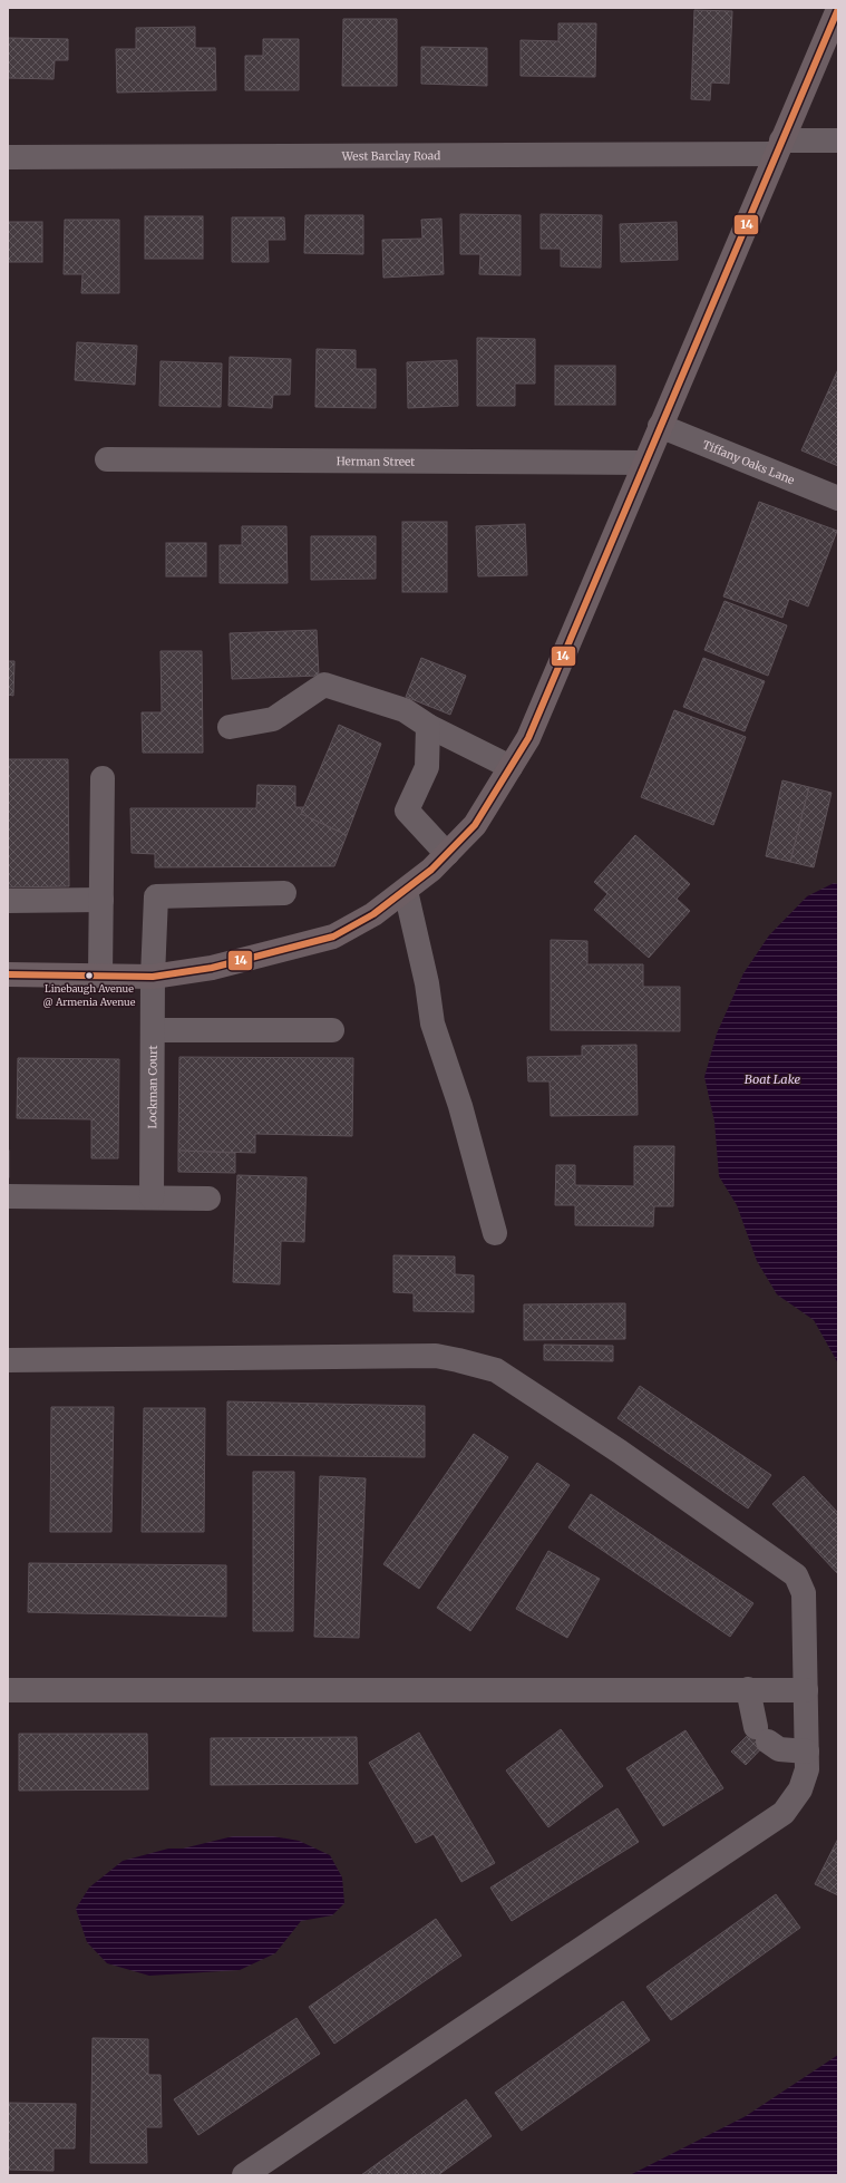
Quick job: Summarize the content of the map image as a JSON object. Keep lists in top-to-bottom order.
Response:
{
  "streets": {
    "street": [
      "West Barclay Road",
      "Herman Street",
      "Tiffany Oaks Lane",
      "Lockman Court"
    ]
  },
  "water": ["Boat Lake"],
  "places": ["Linebaugh Avenue @ Armenia Avenue"],
  "lines": ["transit line 14"]
}
